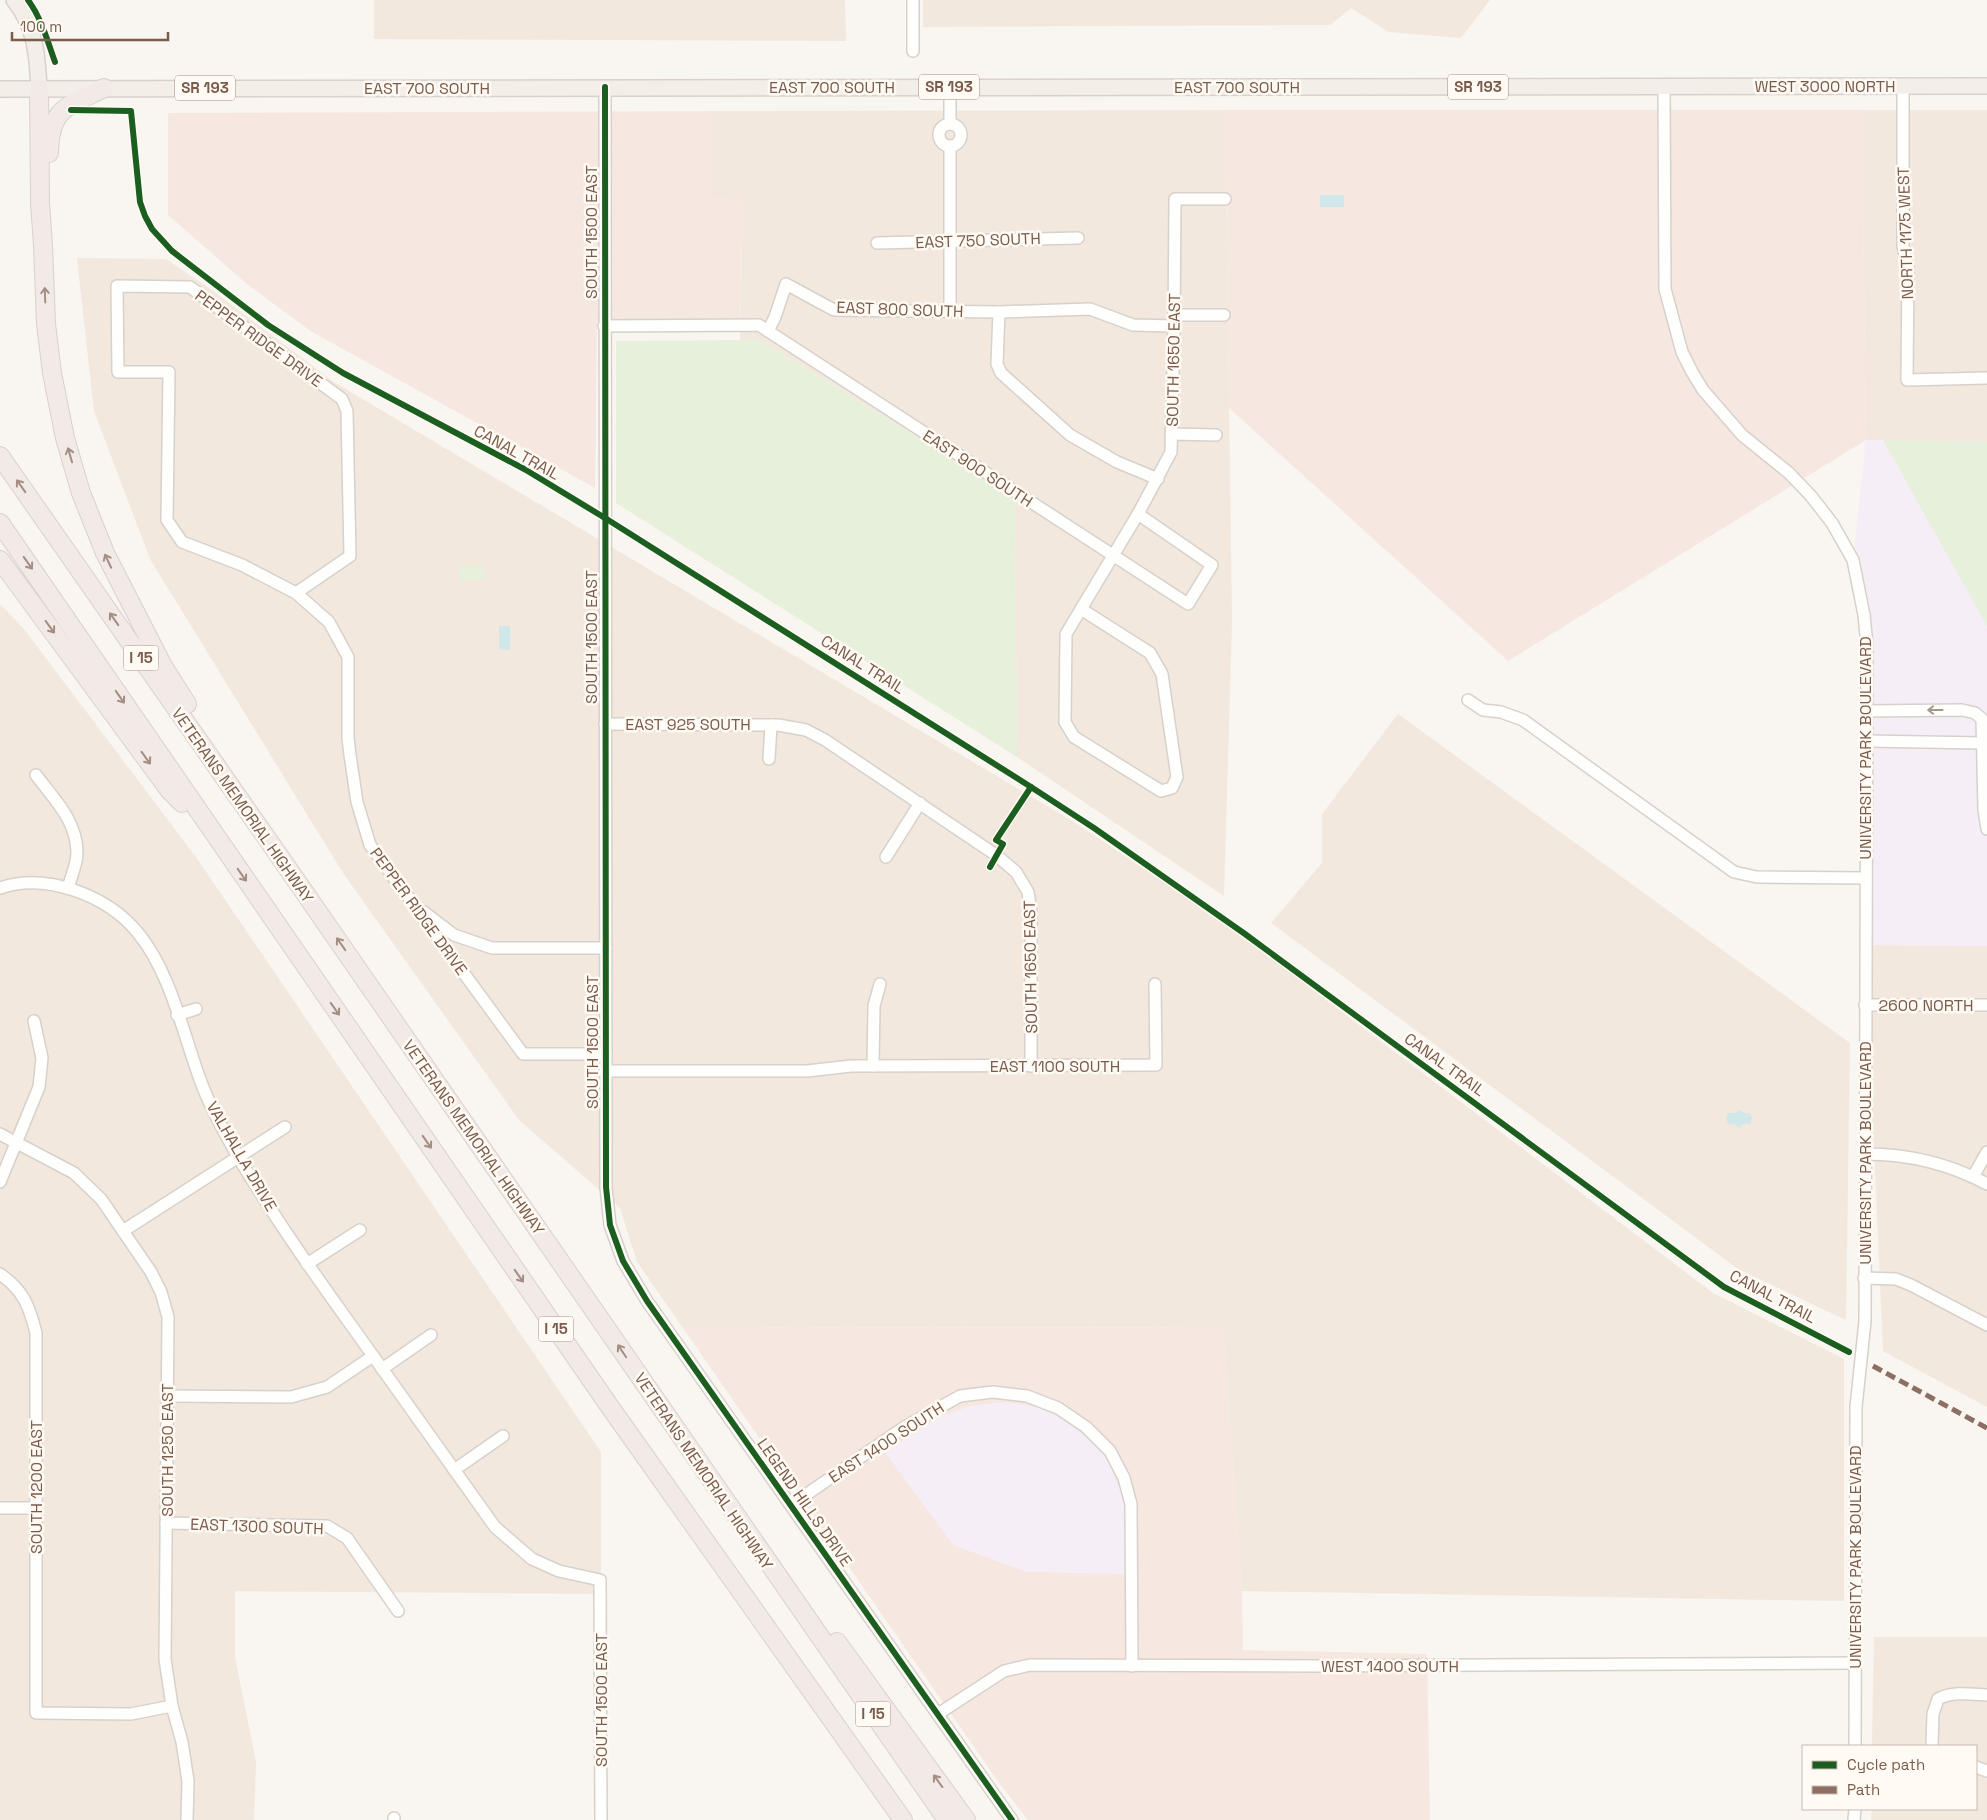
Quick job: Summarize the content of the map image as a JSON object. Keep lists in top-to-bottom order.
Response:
{
  "streets": {
    "highway": ["I 15", "VETERANS MEMORIAL HIGHWAY"],
    "main road": ["WEST 3000 NORTH", "EAST 700 SOUTH", "SR 193"],
    "street": [
      "SOUTH 1500 EAST",
      "NORTH 1175 WEST",
      "EAST 750 SOUTH",
      "EAST 800 SOUTH",
      "PEPPER RIDGE DRIVE",
      "SOUTH 1650 EAST",
      "EAST 900 SOUTH",
      "EAST 925 SOUTH",
      "UNIVERSITY PARK BOULEVARD",
      "2600 NORTH",
      "EAST 1100 SOUTH",
      "VALHALLA DRIVE",
      "EAST 1400 SOUTH",
      "SOUTH 1250 EAST",
      "SOUTH 1200 EAST",
      "LEGEND HILLS DRIVE",
      "EAST 1300 SOUTH",
      "WEST 1400 SOUTH"
    ],
    "cycle path": ["CANAL TRAIL"]
  },
  "crossings": [
    ["WEST 3000 NORTH", "EAST 700 SOUTH"],
    ["WEST 3000 NORTH", "NORTH 1175 WEST"],
    ["WEST 3000 NORTH", "UNIVERSITY PARK BOULEVARD"],
    ["EAST 700 SOUTH", "SOUTH 1500 EAST"],
    ["EAST 700 SOUTH", "UNIVERSITY PARK BOULEVARD"],
    ["SOUTH 1500 EAST", "PEPPER RIDGE DRIVE"],
    ["SOUTH 1500 EAST", "EAST 925 SOUTH"],
    ["SOUTH 1500 EAST", "EAST 1100 SOUTH"],
    ["SOUTH 1500 EAST", "VALHALLA DRIVE"],
    ["SOUTH 1500 EAST", "LEGEND HILLS DRIVE"],
    ["EAST 800 SOUTH", "SOUTH 1650 EAST"],
    ["EAST 800 SOUTH", "EAST 900 SOUTH"],
    ["SOUTH 1650 EAST", "EAST 900 SOUTH"],
    ["SOUTH 1650 EAST", "EAST 925 SOUTH"],
    ["SOUTH 1650 EAST", "EAST 1100 SOUTH"],
    ["UNIVERSITY PARK BOULEVARD", "2600 NORTH"],
    ["UNIVERSITY PARK BOULEVARD", "WEST 1400 SOUTH"],
    ["EAST 1400 SOUTH", "LEGEND HILLS DRIVE"],
    ["EAST 1400 SOUTH", "WEST 1400 SOUTH"],
    ["SOUTH 1250 EAST", "SOUTH 1200 EAST"],
    ["SOUTH 1250 EAST", "EAST 1300 SOUTH"],
    ["LEGEND HILLS DRIVE", "WEST 1400 SOUTH"]
  ],
  "legend": ["Cycle path", "Path"],
  "scale_bar": "100 m"
}
